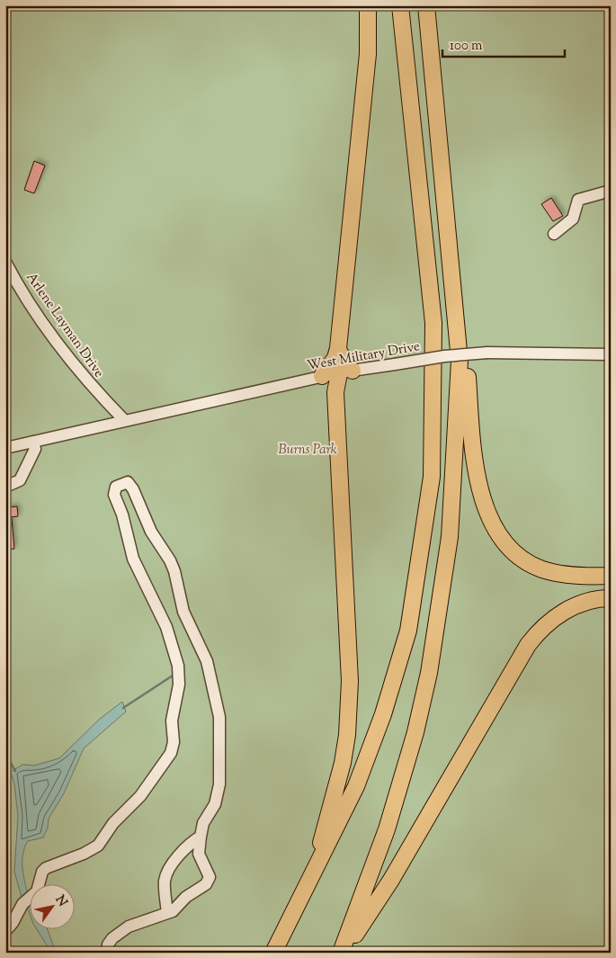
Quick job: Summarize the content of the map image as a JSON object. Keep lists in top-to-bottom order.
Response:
{
  "streets": {
    "street": ["Arlene Layman Drive", "West Military Drive"]
  },
  "crossings": [
    ["Arlene Layman Drive", "West Military Drive"]
  ],
  "parks": ["Burns Park"],
  "scale_bar": "100 m",
  "north": "top right"
}
